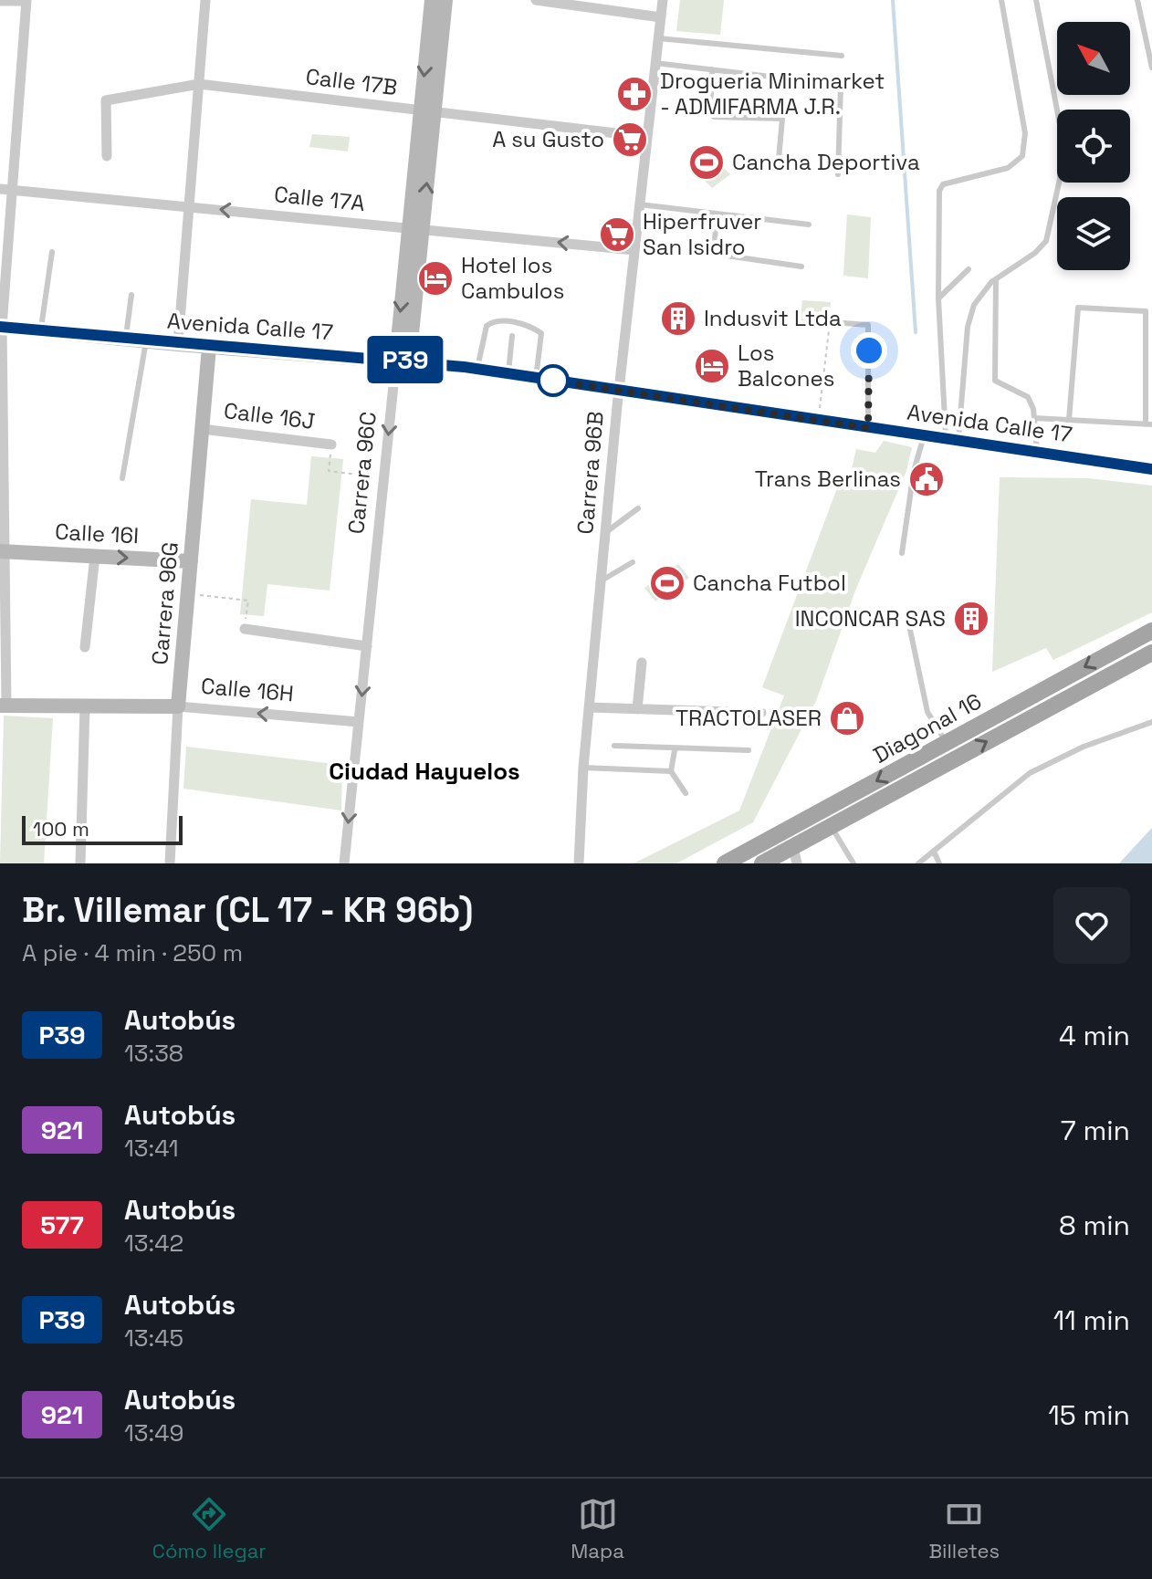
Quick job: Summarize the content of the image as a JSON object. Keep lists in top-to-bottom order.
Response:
{
  "streets": {
    "main road": ["Diagonal 16"],
    "street": [
      "Calle 17B",
      "Calle 17A",
      "Avenida Calle 17",
      "Calle 16J",
      "Carrera 96C",
      "Carrera 96B",
      "Calle 16I",
      "Carrera 96G",
      "Calle 16H"
    ]
  },
  "crossings": [
    ["Calle 17B", "Carrera 96C"],
    ["Calle 17B", "Carrera 96B"],
    ["Calle 17A", "Carrera 96C"],
    ["Calle 17A", "Carrera 96B"],
    ["Avenida Calle 17", "Carrera 96C"],
    ["Avenida Calle 17", "Carrera 96B"],
    ["Avenida Calle 17", "Carrera 96G"],
    ["Calle 16J", "Carrera 96G"],
    ["Carrera 96C", "Calle 16H"],
    ["Calle 16I", "Carrera 96G"],
    ["Carrera 96G", "Calle 16H"]
  ],
  "one_way": ["Calle 17A", "Carrera 96C", "Calle 16I"],
  "districts": ["Ciudad Hayuelos"],
  "places": {
    "pharmacy": ["Drogueria Minimarket - ADMIFARMA J.R."],
    "supermarket": ["A su Gusto", "Hiperfruver San Isidro"],
    "sports": ["Cancha Deportiva", "Cancha Futbol"],
    "hotel": ["Hotel los Cambulos", "Los Balcones"],
    "building": ["Indusvit Ltda", "INCONCAR SAS"],
    "public building": ["Trans Berlinas"],
    "shop": ["TRACTOLASER"]
  },
  "lines": ["bus line P39"],
  "scale_bar": "100 m",
  "north": "top left",
  "page": {
    "on_map": "P39",
    "scale": "100 m",
    "heading": ["Br. Villemar (CL 17 - KR 96b)", "A pie · 4 min · 250 m"],
    "list": [
      {
        "mark": "P39",
        "name": "Autobús",
        "note": "13:38",
        "value": "4 min"
      },
      {
        "mark": "921",
        "name": "Autobús",
        "note": "13:41",
        "value": "7 min"
      },
      {
        "mark": "577",
        "name": "Autobús",
        "note": "13:42",
        "value": "8 min"
      },
      {
        "mark": "P39",
        "name": "Autobús",
        "note": "13:45",
        "value": "11 min"
      },
      {
        "mark": "921",
        "name": "Autobús",
        "note": "13:49",
        "value": "15 min"
      }
    ],
    "tabs": ["Cómo llegar", "Mapa", "Billetes"]
  }
}
